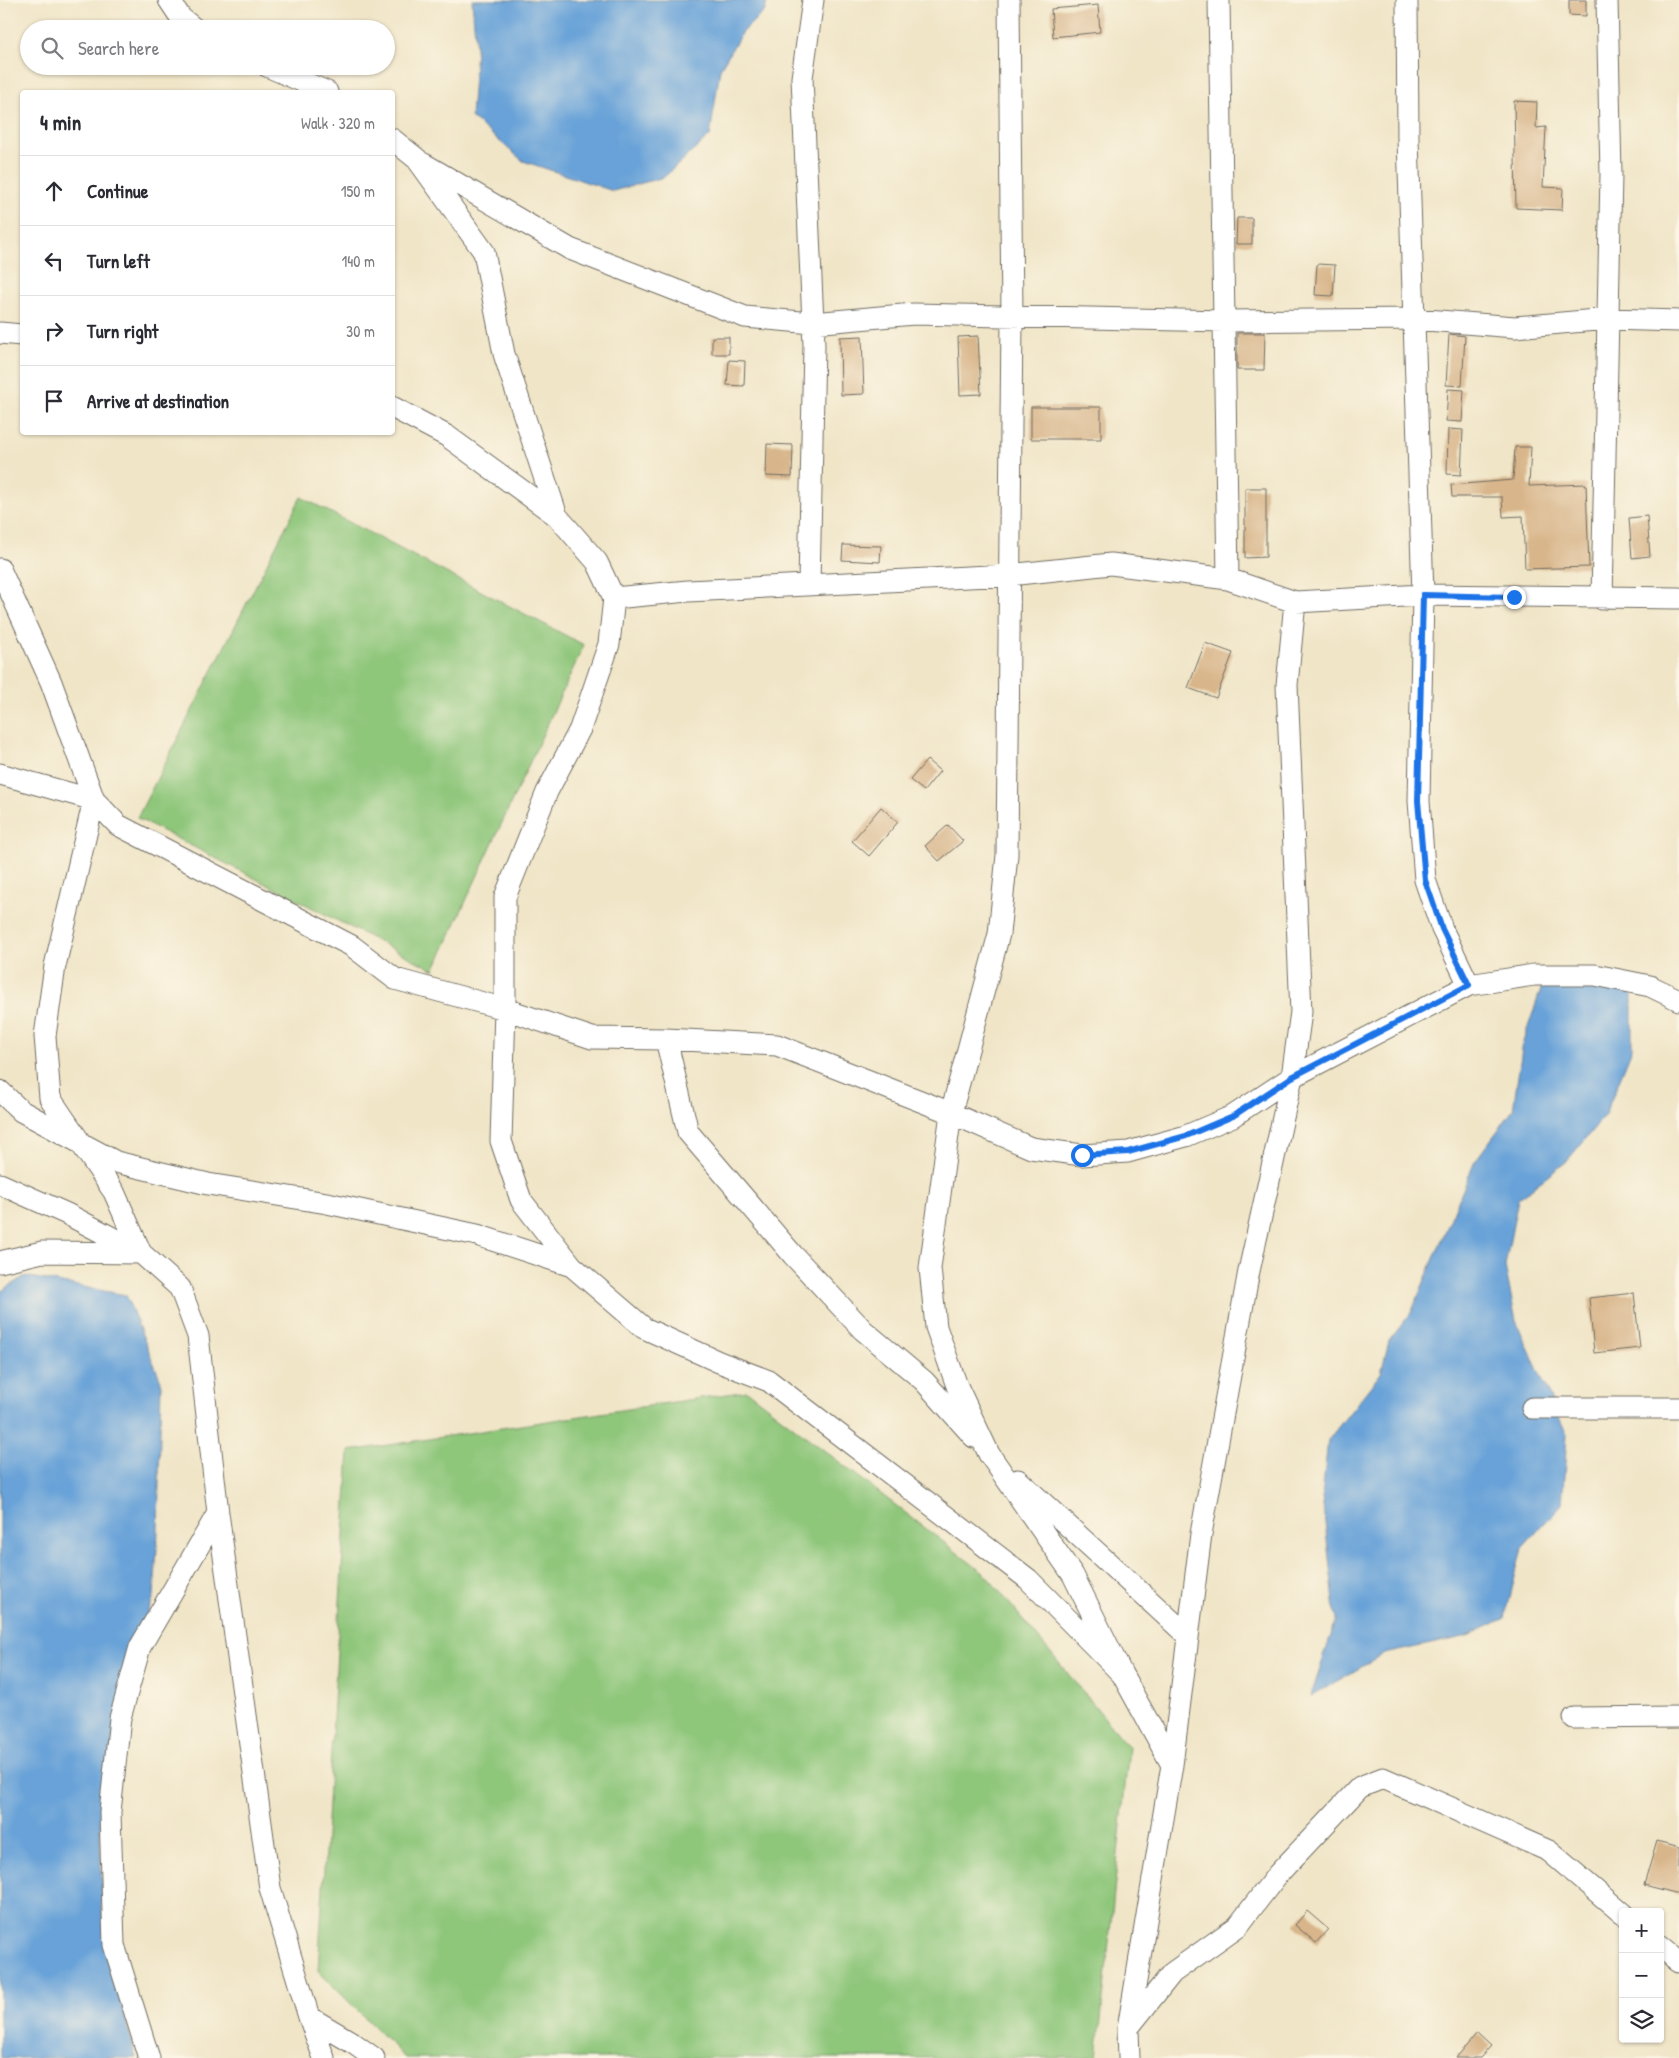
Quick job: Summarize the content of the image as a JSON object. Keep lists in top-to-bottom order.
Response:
{
  "page": {
    "search": "Search here",
    "heading": ["4 min", "Walk · 320 m"],
    "list": [
      ["Continue", "150 m"],
      ["Turn left", "140 m"],
      ["Turn right", "30 m"],
      "Arrive at destination"
    ],
    "map_buttons": ["+", "−"]
  }
}
